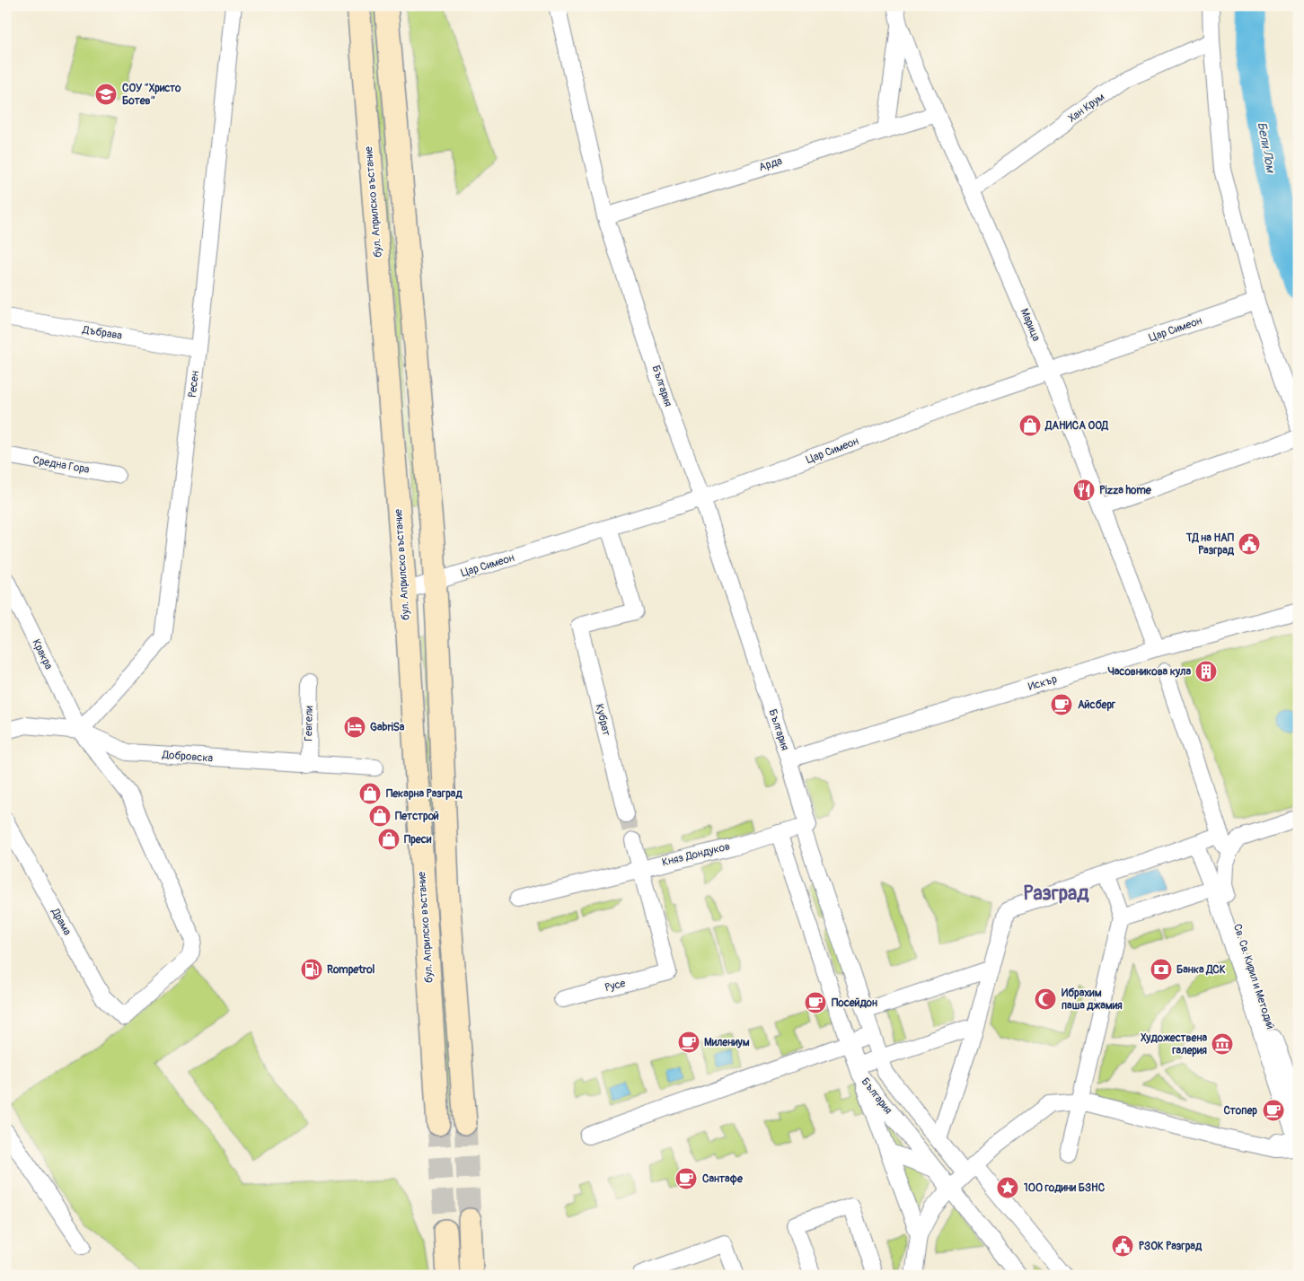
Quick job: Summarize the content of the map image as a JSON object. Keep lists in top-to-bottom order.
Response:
{
  "streets": {
    "street": [
      "Хан Крум",
      "Арда",
      "бул. Априлско въстание",
      "Марица",
      "Цар Симеон",
      "Дъбрава",
      "Ресен",
      "България",
      "Средна Гора",
      "Кракра",
      "Искър",
      "Кубрат",
      "Гевгели",
      "Добровска",
      "Княз Дондуков",
      "Драма",
      "Св. Св. Кирил и Методий",
      "Русе"
    ]
  },
  "crossings": [
    ["Хан Крум", "Марица"],
    ["Арда", "Марица"],
    ["Арда", "България"],
    ["бул. Априлско въстание", "Цар Симеон"],
    ["Марица", "Цар Симеон"],
    ["Марица", "Искър"],
    ["Цар Симеон", "България"],
    ["Цар Симеон", "Кубрат"],
    ["Дъбрава", "Ресен"],
    ["Ресен", "Кракра"],
    ["Ресен", "Добровска"],
    ["България", "Искър"],
    ["България", "Княз Дондуков"],
    ["Кракра", "Добровска"],
    ["Кракра", "Драма"],
    ["Гевгели", "Добровска"],
    ["Княз Дондуков", "Русе"]
  ],
  "districts": ["Разград"],
  "water": ["Бели Лом"],
  "places": {
    "school or university": ["СОУ “Христо Ботев”"],
    "shop": [
      "ДАНИСА ООД",
      "Пекарна Разград",
      "Петстрой",
      "Преси"
    ],
    "restaurant": ["Pizza home"],
    "public building": ["ТД на НАП Разград", "РЗОК Разград"],
    "building": ["Часовникова кула"],
    "cafe": [
      "Айсберг",
      "Посейдон",
      "Милениум",
      "Стопер",
      "Сантафе"
    ],
    "hotel": ["GabriSa"],
    "fuel station": ["Rompetrol"],
    "bank": ["Банка ДСК"],
    "mosque": ["Ибрахим паша джамия"],
    "museum": ["Художествена галерия"],
    "place": ["100 години БЗНС"]
  }
}
